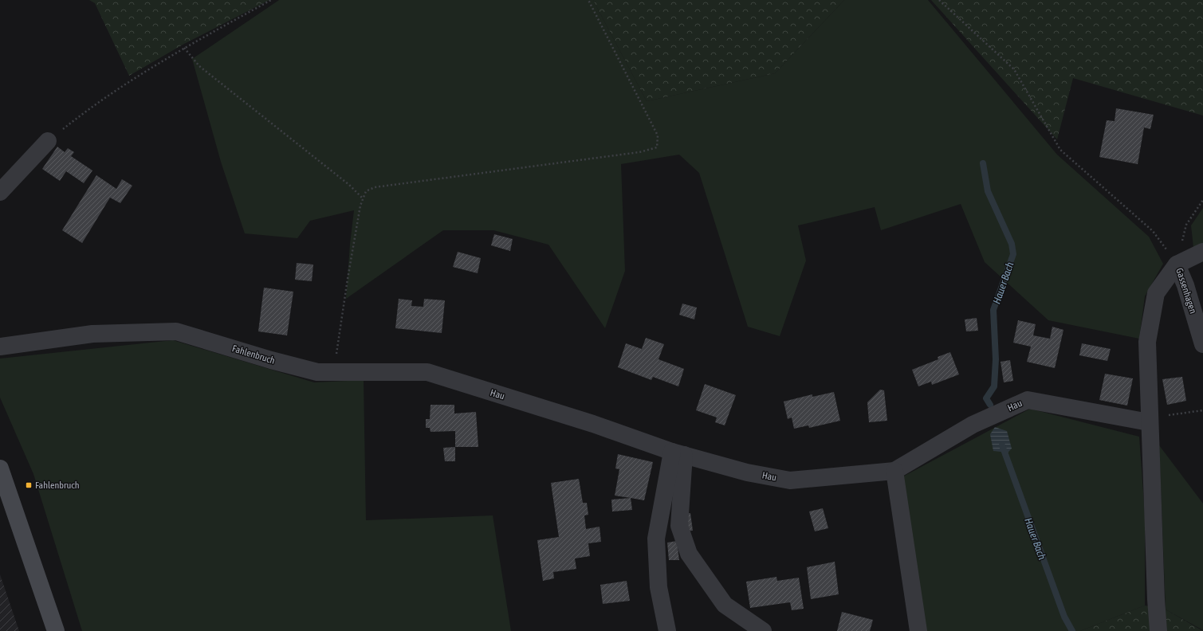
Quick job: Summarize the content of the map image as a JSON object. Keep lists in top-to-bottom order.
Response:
{
  "streets": {
    "street": ["Gassenhagen", "Fahlenbruch", "Hau"]
  },
  "crossings": [
    ["Fahlenbruch", "Hau"]
  ],
  "water": ["Hauer Bach"],
  "places": {
    "transit": ["Fahlenbruch"]
  }
}
